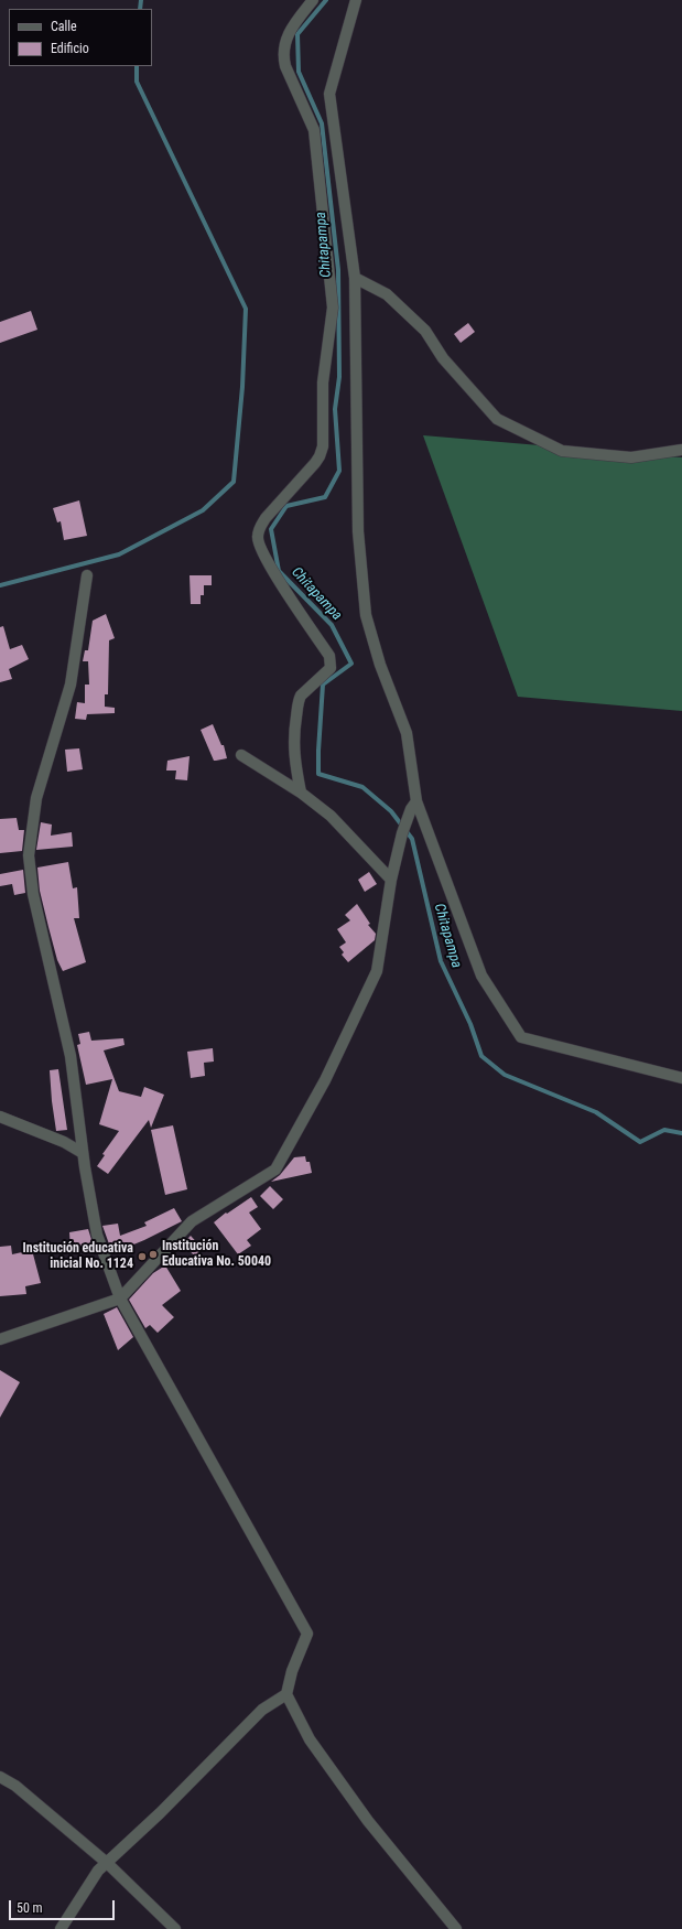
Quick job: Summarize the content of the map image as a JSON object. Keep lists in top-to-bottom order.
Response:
{
  "water": ["Chitapampa"],
  "places": ["Institución Educativa No. 50040", "Institución educativa inicial No. 1124"],
  "legend": ["Calle", "Edificio"],
  "scale_bar": "50 m"
}
